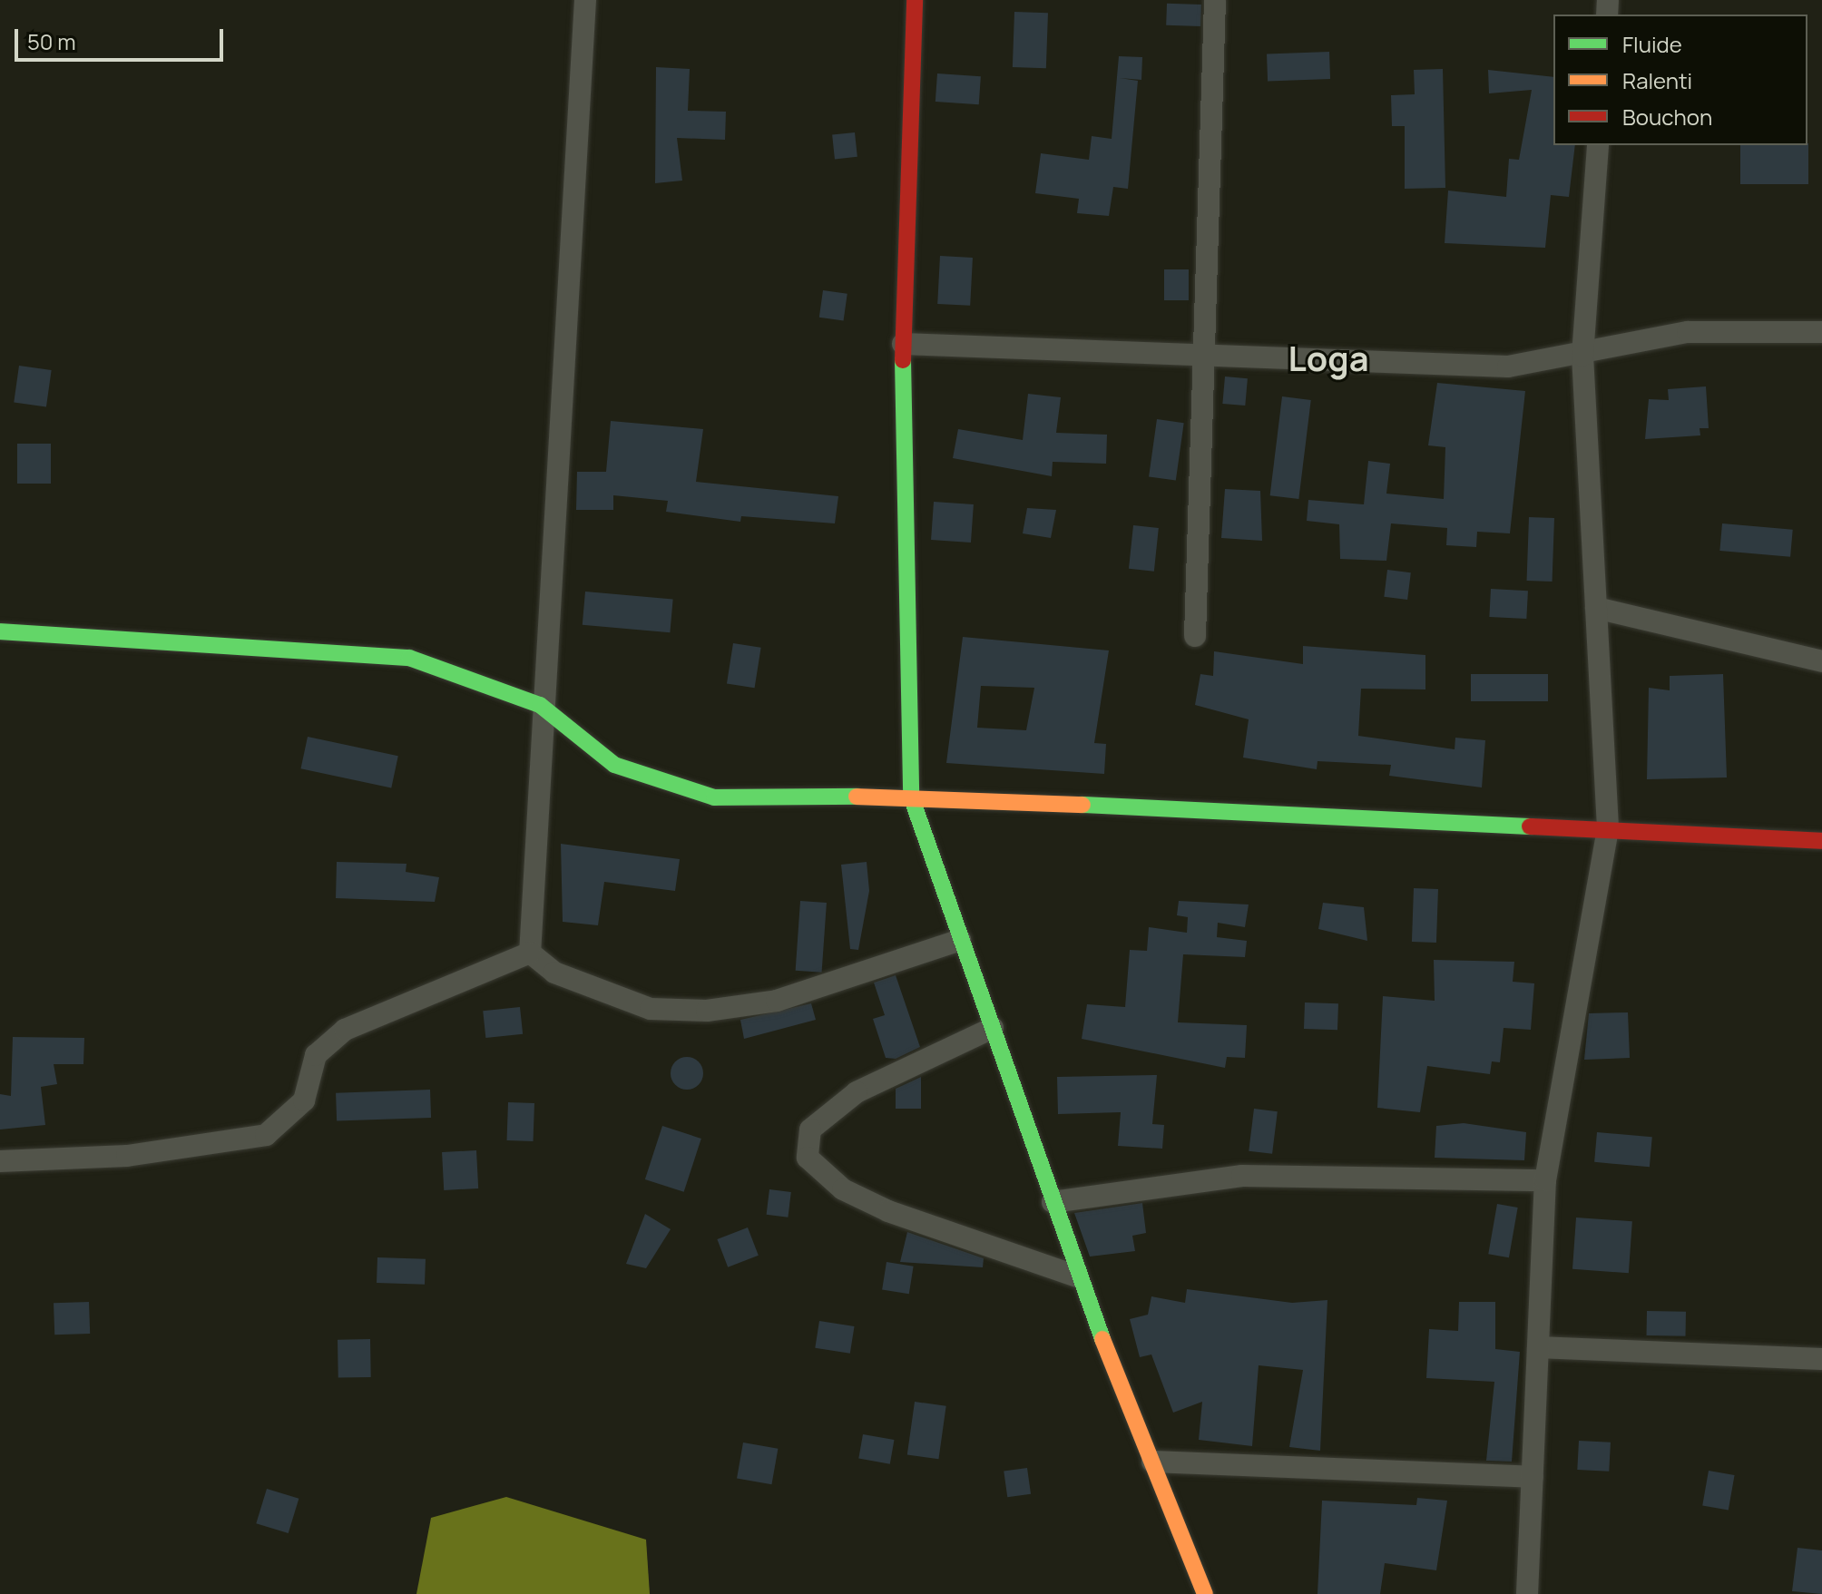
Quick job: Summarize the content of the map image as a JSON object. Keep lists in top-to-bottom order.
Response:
{
  "districts": ["Loga"],
  "legend": ["Fluide", "Ralenti", "Bouchon"],
  "scale_bar": "50 m"
}
